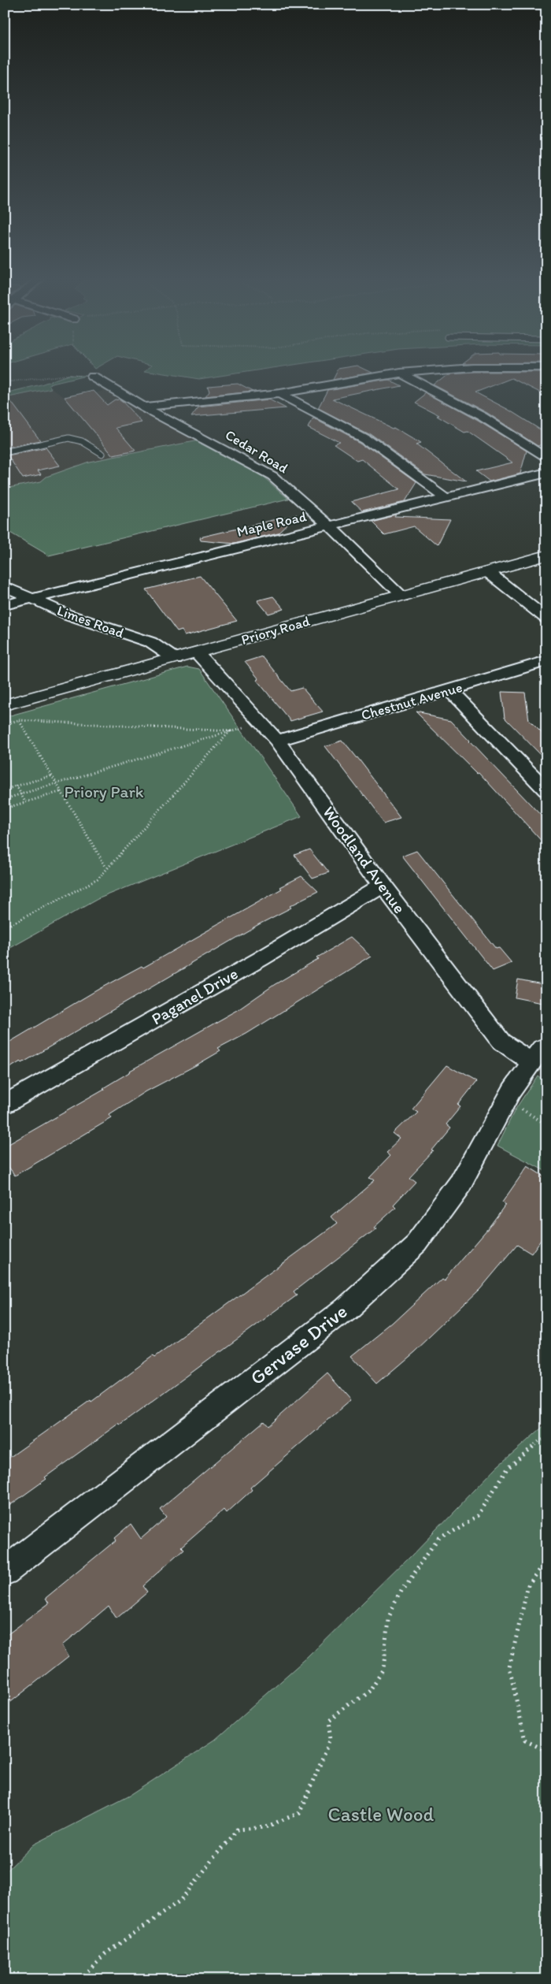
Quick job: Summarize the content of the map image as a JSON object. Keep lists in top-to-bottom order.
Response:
{
  "streets": {
    "main road": ["Priory Road"],
    "street": [
      "Cedar Road",
      "Maple Road",
      "Limes Road",
      "Chestnut Avenue",
      "Woodland Avenue",
      "Paganel Drive",
      "Gervase Drive"
    ]
  },
  "crossings": [
    ["Cedar Road", "Maple Road"],
    ["Cedar Road", "Priory Road"],
    ["Maple Road", "Limes Road"],
    ["Limes Road", "Priory Road"],
    ["Priory Road", "Woodland Avenue"],
    ["Chestnut Avenue", "Woodland Avenue"],
    ["Woodland Avenue", "Paganel Drive"],
    ["Woodland Avenue", "Gervase Drive"]
  ],
  "parks": ["Priory Park", "Castle Wood"]
}
